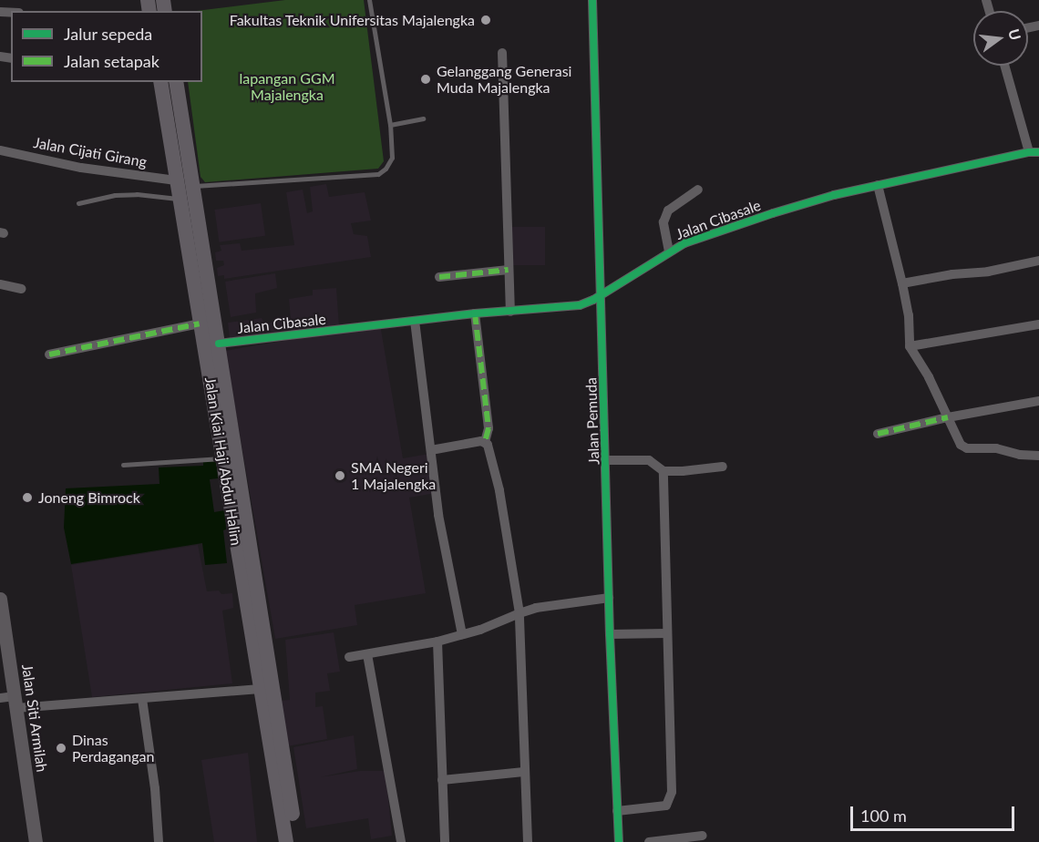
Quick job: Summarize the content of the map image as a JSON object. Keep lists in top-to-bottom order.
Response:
{
  "streets": {
    "main road": ["Jalan Kiai Haji Abdul Halim", "Jalan Siti Armilah"],
    "street": ["Jalan Cijati Girang", "Jalan Cibasale", "Jalan Pemuda"]
  },
  "crossings": [
    ["Jalan Cijati Girang", "Jalan Kiai Haji Abdul Halim"],
    ["Jalan Cibasale", "Jalan Pemuda"],
    ["Jalan Cibasale", "Jalan Kiai Haji Abdul Halim"]
  ],
  "parks": ["lapangan GGM Majalengka"],
  "places": [
    "Fakultas Teknik Unifersitas Majalengka",
    "Gelanggang Generasi Muda Majalengka",
    "SMA Negeri 1 Majalengka",
    "Joneng Bimrock",
    "Dinas Perdagangan"
  ],
  "legend": ["Jalur sepeda", "Jalan setapak"],
  "scale_bar": "100 m",
  "north": "right"
}
